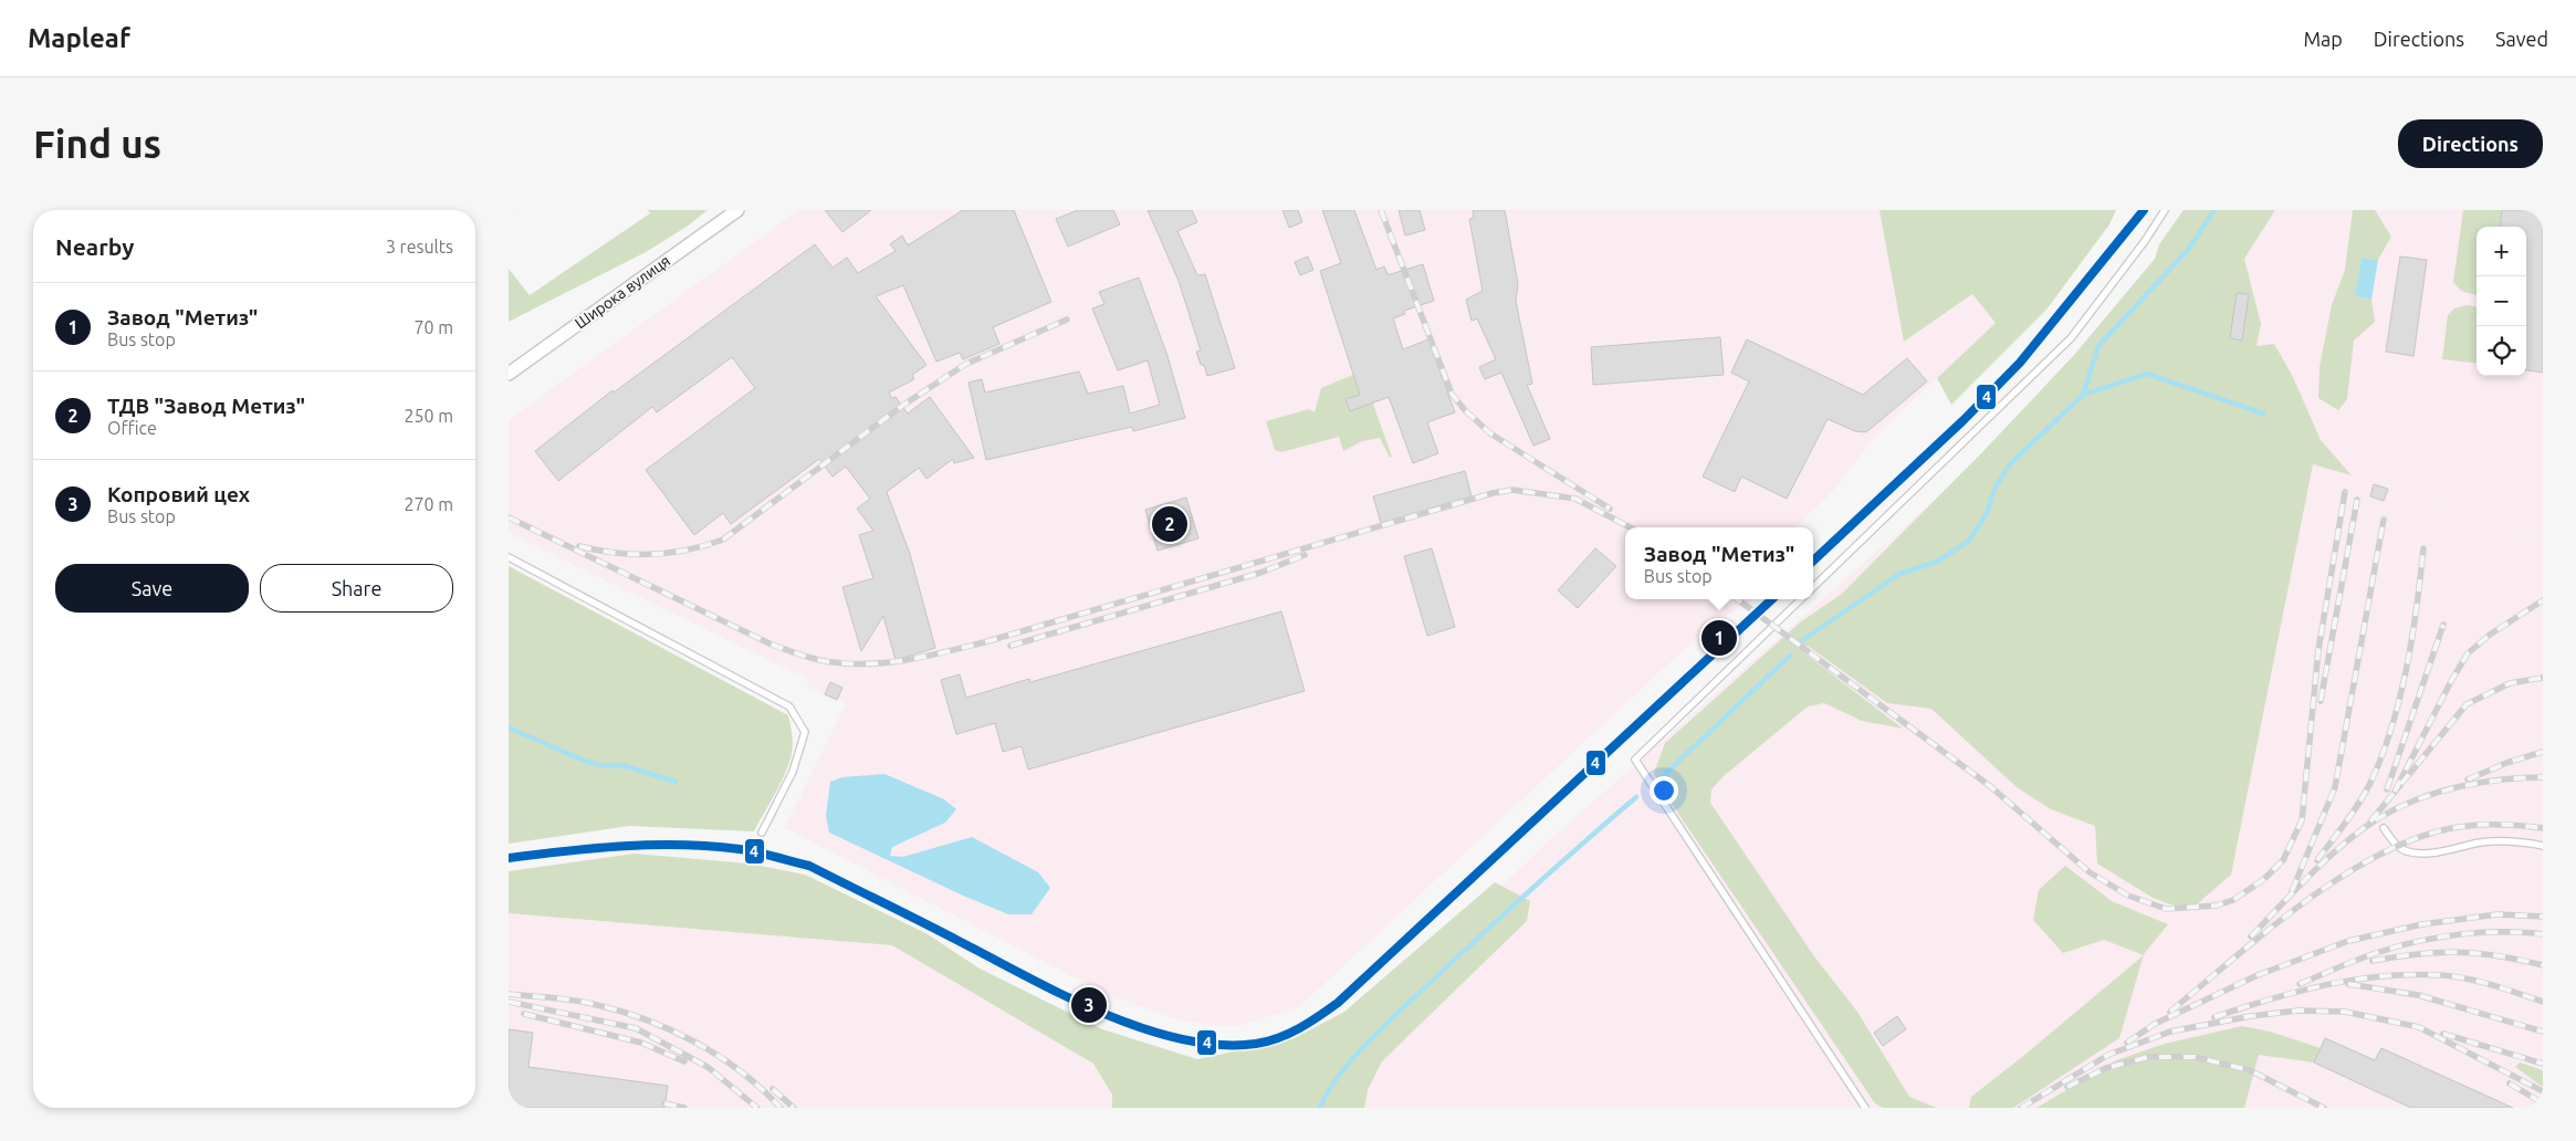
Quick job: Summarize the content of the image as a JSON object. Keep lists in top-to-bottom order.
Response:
{
  "streets": {
    "street": ["Широка вулиця"]
  },
  "lines": ["transit line 4"],
  "page": {
    "header": "Mapleaf",
    "nav": ["Map", "Directions", "Saved"],
    "buttons": [
      "Directions",
      ["Save", "Share"]
    ],
    "title": "Find us",
    "heading": ["Nearby", "3 results"],
    "map_buttons": ["+", "−"],
    "list": [
      {
        "mark": "1",
        "name": "Завод \"Метиз\"",
        "note": "Bus stop",
        "value": "70 m"
      },
      {
        "mark": "2",
        "name": "ТДВ \"Завод Метиз\"",
        "note": "Office",
        "value": "250 m"
      },
      {
        "mark": "3",
        "name": "Копровий цех",
        "note": "Bus stop",
        "value": "270 m"
      }
    ],
    "pins": ["2", "1", "3"],
    "popup": ["Завод \"Метиз\"", "Bus stop"]
  }
}
